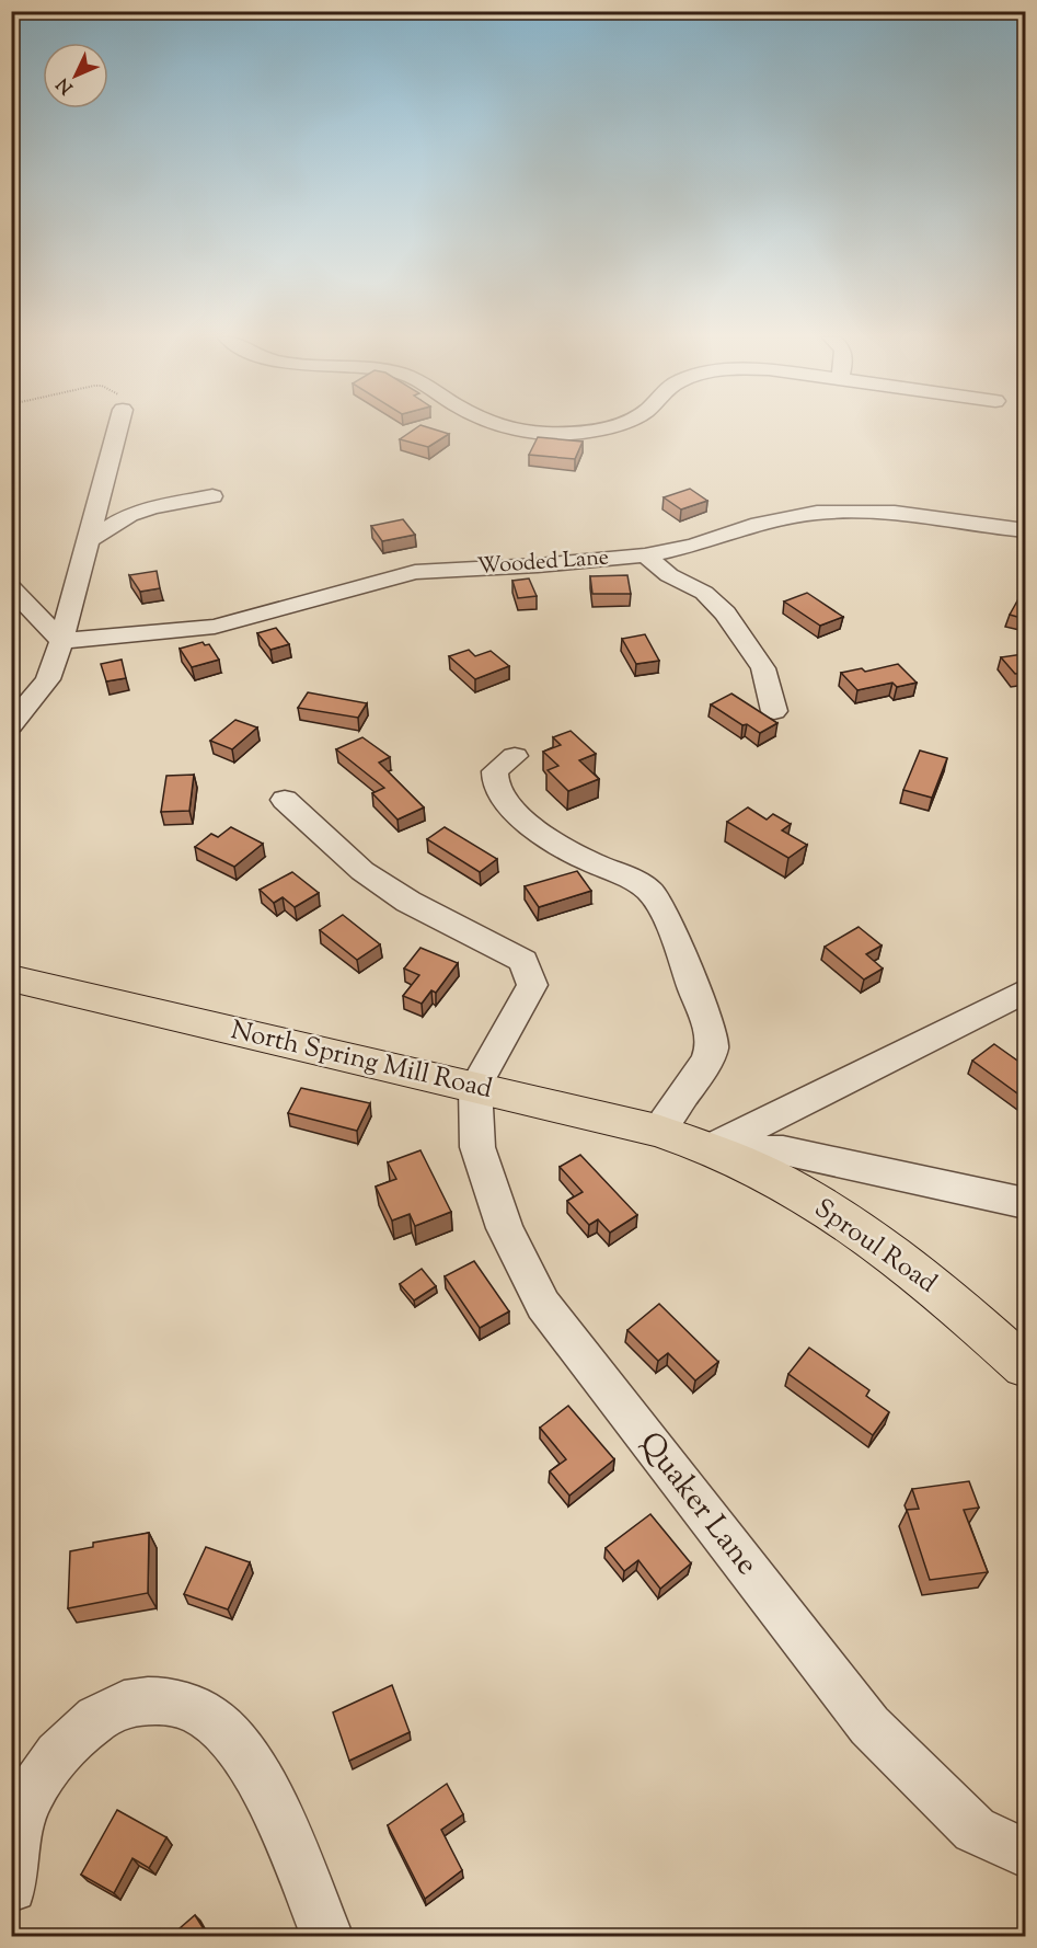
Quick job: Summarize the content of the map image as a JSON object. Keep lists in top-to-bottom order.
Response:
{
  "streets": {
    "main road": ["North Spring Mill Road", "Sproul Road"],
    "street": ["Wooded Lane", "Quaker Lane"]
  },
  "crossings": [
    ["North Spring Mill Road", "Sproul Road"],
    ["North Spring Mill Road", "Quaker Lane"]
  ],
  "north": "bottom left"
}
